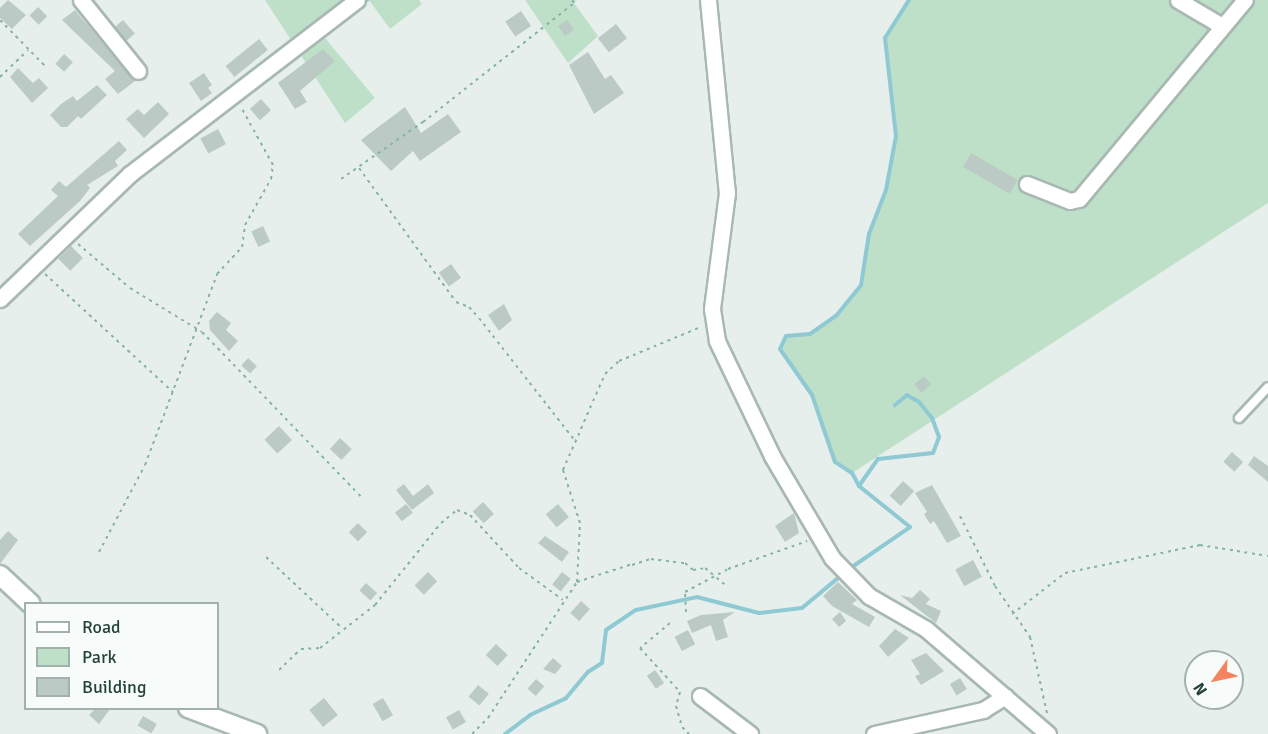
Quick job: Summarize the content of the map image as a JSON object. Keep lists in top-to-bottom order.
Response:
{
  "legend": ["Road", "Park", "Building"],
  "north": "bottom left"
}
